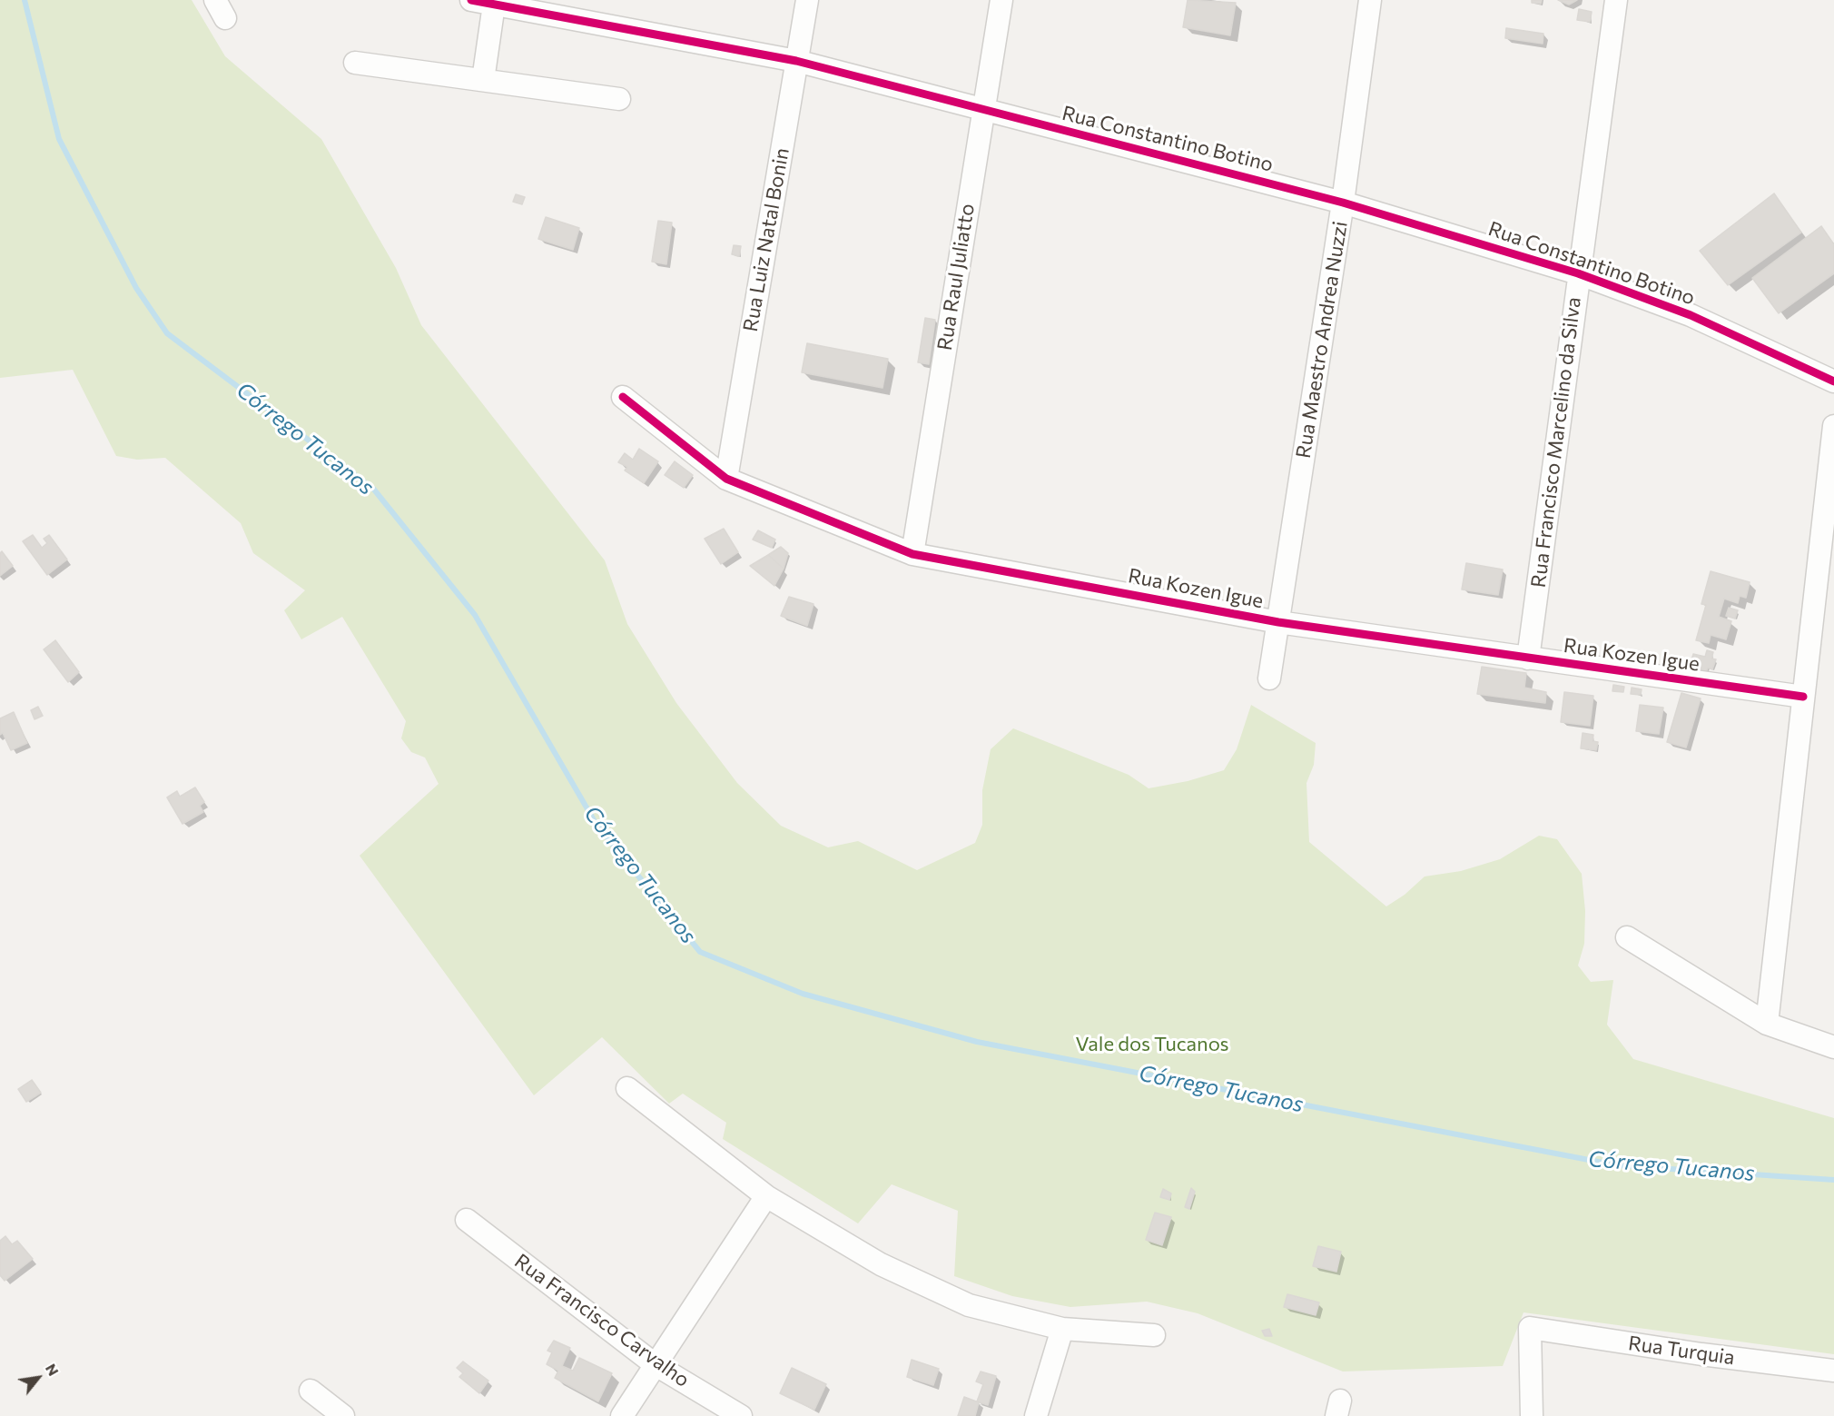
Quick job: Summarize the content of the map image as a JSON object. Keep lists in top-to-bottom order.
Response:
{
  "streets": {
    "street": [
      "Rua Constantino Botino",
      "Rua Luiz Natal Bonin",
      "Rua Raul Juliatto",
      "Rua Maestro Andrea Nuzzi",
      "Rua Francisco Marcelino da Silva",
      "Rua Kozen Igue",
      "Rua Francisco Carvalho",
      "Rua Turquia"
    ]
  },
  "crossings": [
    ["Rua Constantino Botino", "Rua Luiz Natal Bonin"],
    ["Rua Constantino Botino", "Rua Raul Juliatto"],
    ["Rua Constantino Botino", "Rua Maestro Andrea Nuzzi"],
    ["Rua Constantino Botino", "Rua Francisco Marcelino da Silva"],
    ["Rua Luiz Natal Bonin", "Rua Kozen Igue"],
    ["Rua Raul Juliatto", "Rua Kozen Igue"],
    ["Rua Maestro Andrea Nuzzi", "Rua Kozen Igue"],
    ["Rua Francisco Marcelino da Silva", "Rua Kozen Igue"]
  ],
  "water": ["Córrego Tucanos"],
  "parks": ["Vale dos Tucanos"],
  "north": "top right"
}
